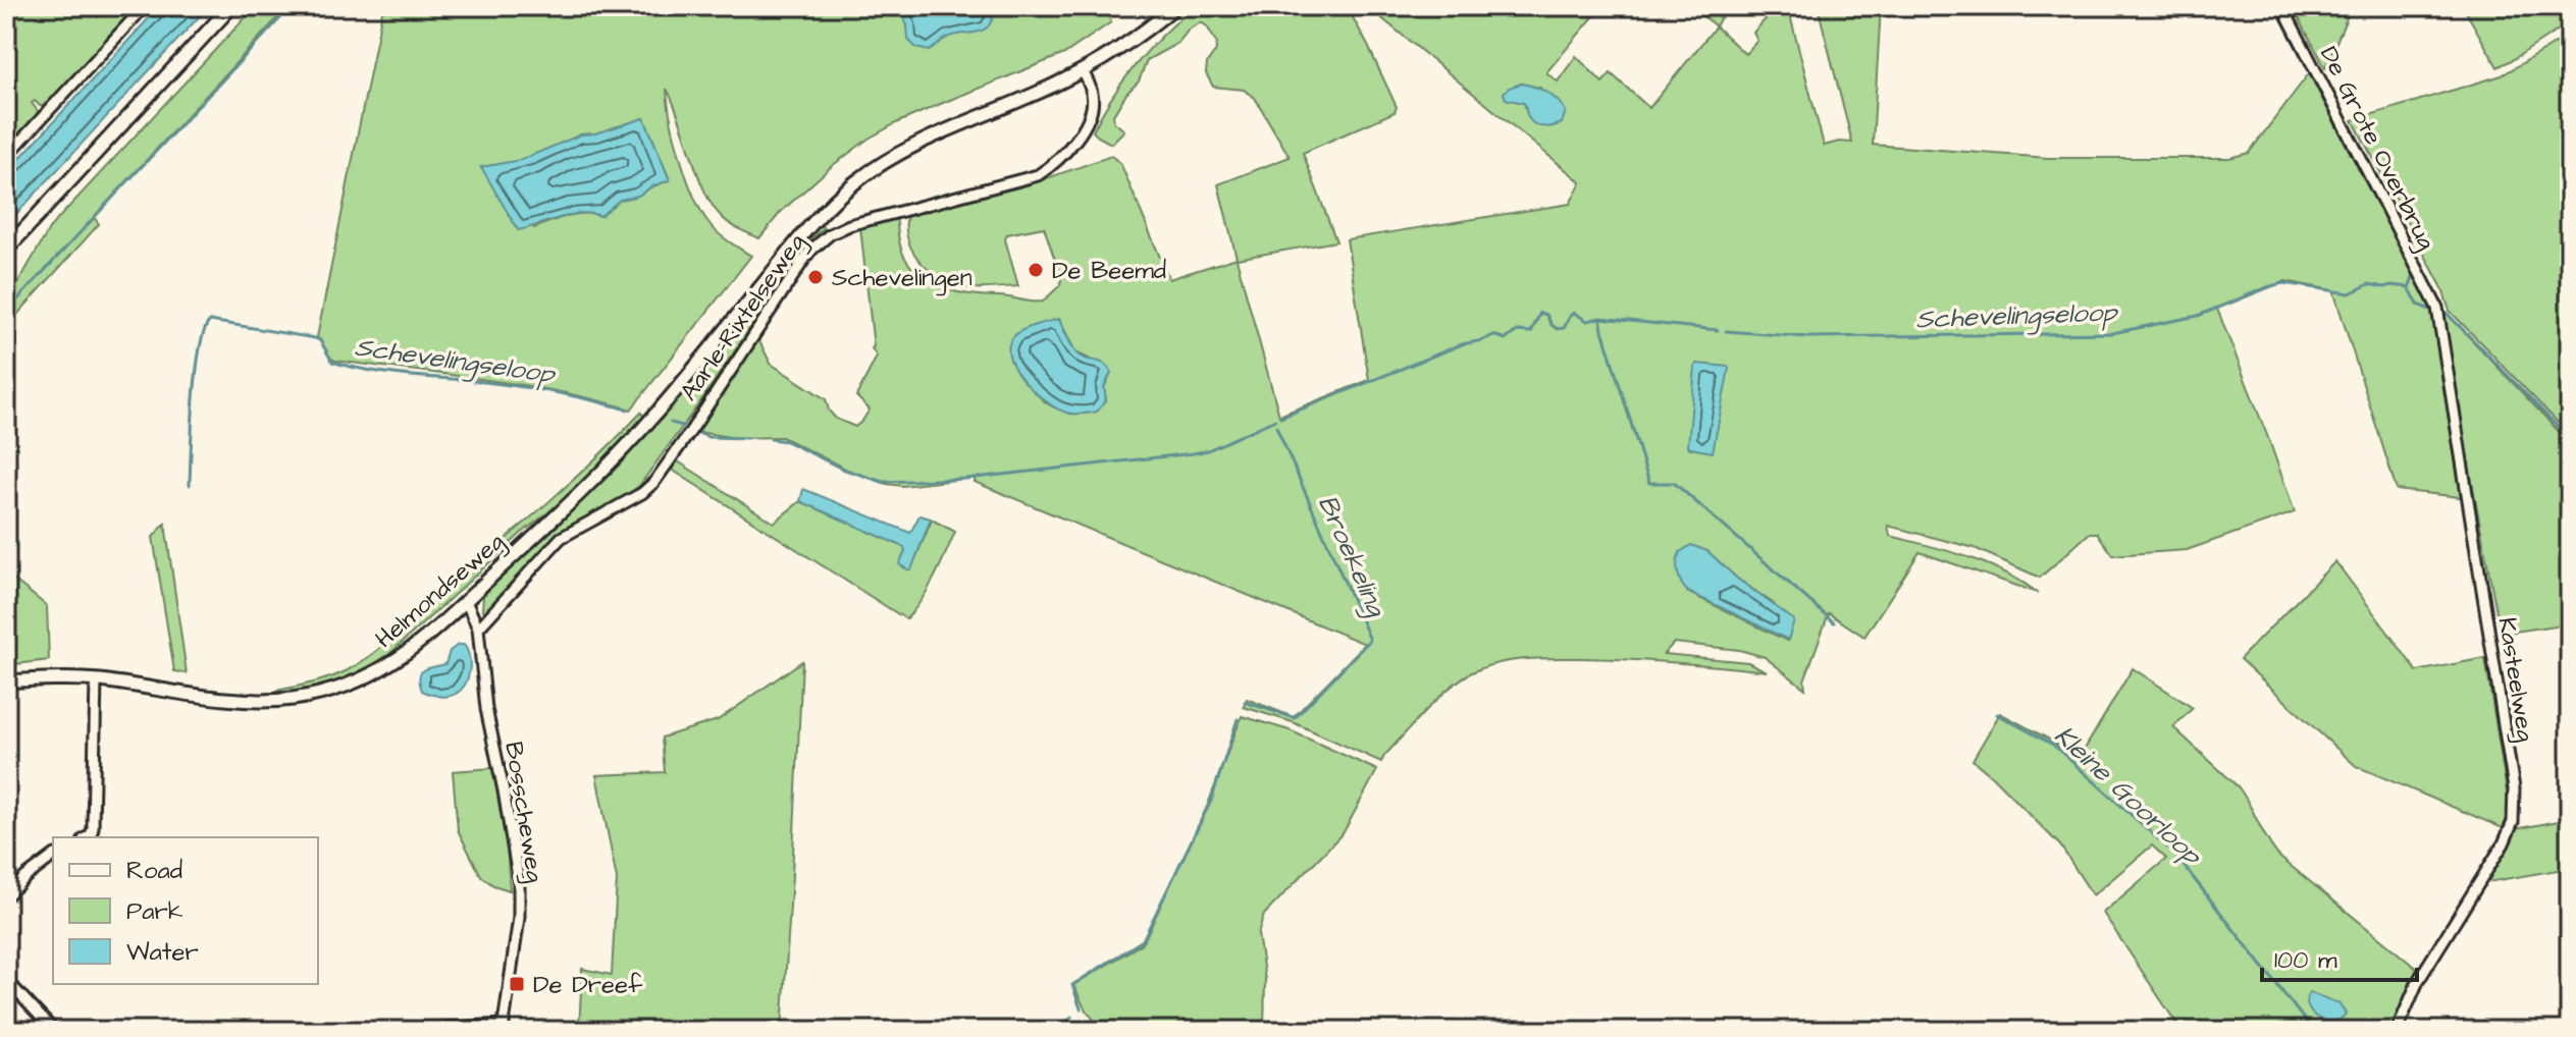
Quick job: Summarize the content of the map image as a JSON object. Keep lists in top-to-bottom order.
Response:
{
  "streets": {
    "street": [
      "De Grote Overbrug",
      "Aarle-Rixtelseweg",
      "Helmondseweg",
      "Kasteelweg",
      "Bosscheweg"
    ]
  },
  "crossings": [
    ["De Grote Overbrug", "Kasteelweg"],
    ["Aarle-Rixtelseweg", "Helmondseweg"],
    ["Helmondseweg", "Bosscheweg"]
  ],
  "water": ["Schevelingseloop", "Broekeling", "Kleine Goorloop"],
  "places": {
    "other": ["De Beemd", "Schevelingen"],
    "transit": ["De Dreef"]
  },
  "legend": ["Road", "Park", "Water"],
  "scale_bar": "100 m"
}
